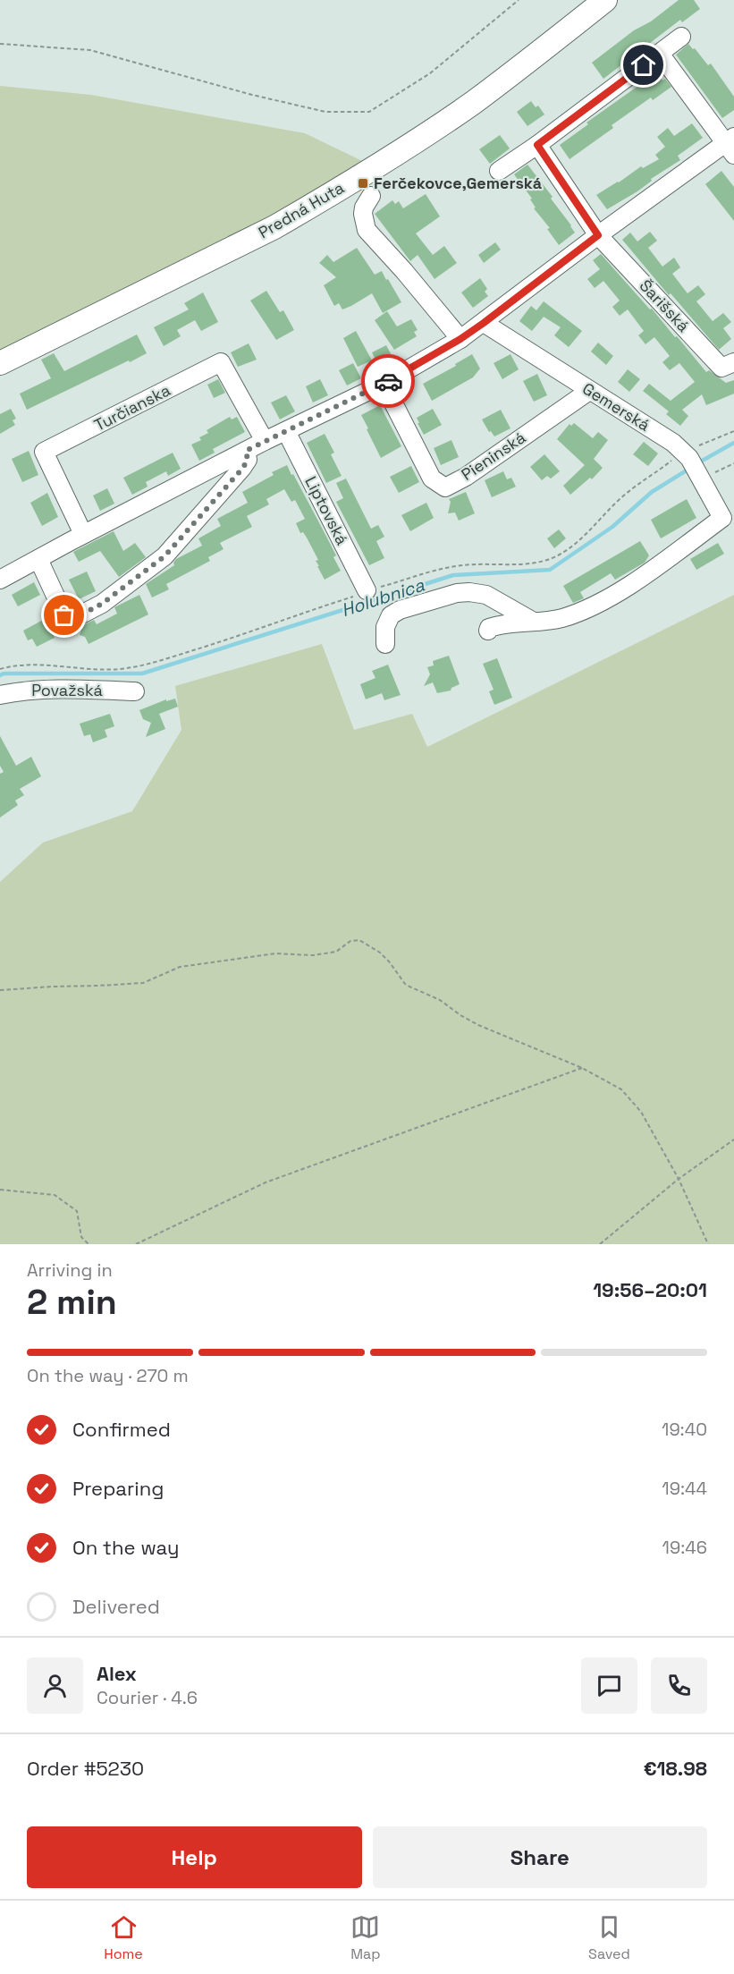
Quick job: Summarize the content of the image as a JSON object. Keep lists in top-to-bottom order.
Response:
{
  "streets": {
    "main road": ["Predná Huta"],
    "street": [
      "Šarišská",
      "Gemerská",
      "Turčianska",
      "Pieninská",
      "Liptovská",
      "Považská"
    ]
  },
  "crossings": [
    ["Gemerská", "Pieninská"]
  ],
  "water": ["Holubnica"],
  "places": {
    "transit": ["Ferčekovce,Gemerská"]
  },
  "page": {
    "heading": ["2 min", "Arriving in", "19:56–20:01"],
    "panel": [
      "Alex",
      "Courier · 4.6",
      "Order #5230",
      "€18.98"
    ],
    "bar": "On the way · 270 m",
    "list": [
      ["Confirmed", "19:40"],
      ["Preparing", "19:44"],
      ["On the way", "19:46"],
      "Delivered"
    ],
    "buttons": ["Help", "Share"],
    "tabs": ["Home", "Map", "Saved"]
  }
}
